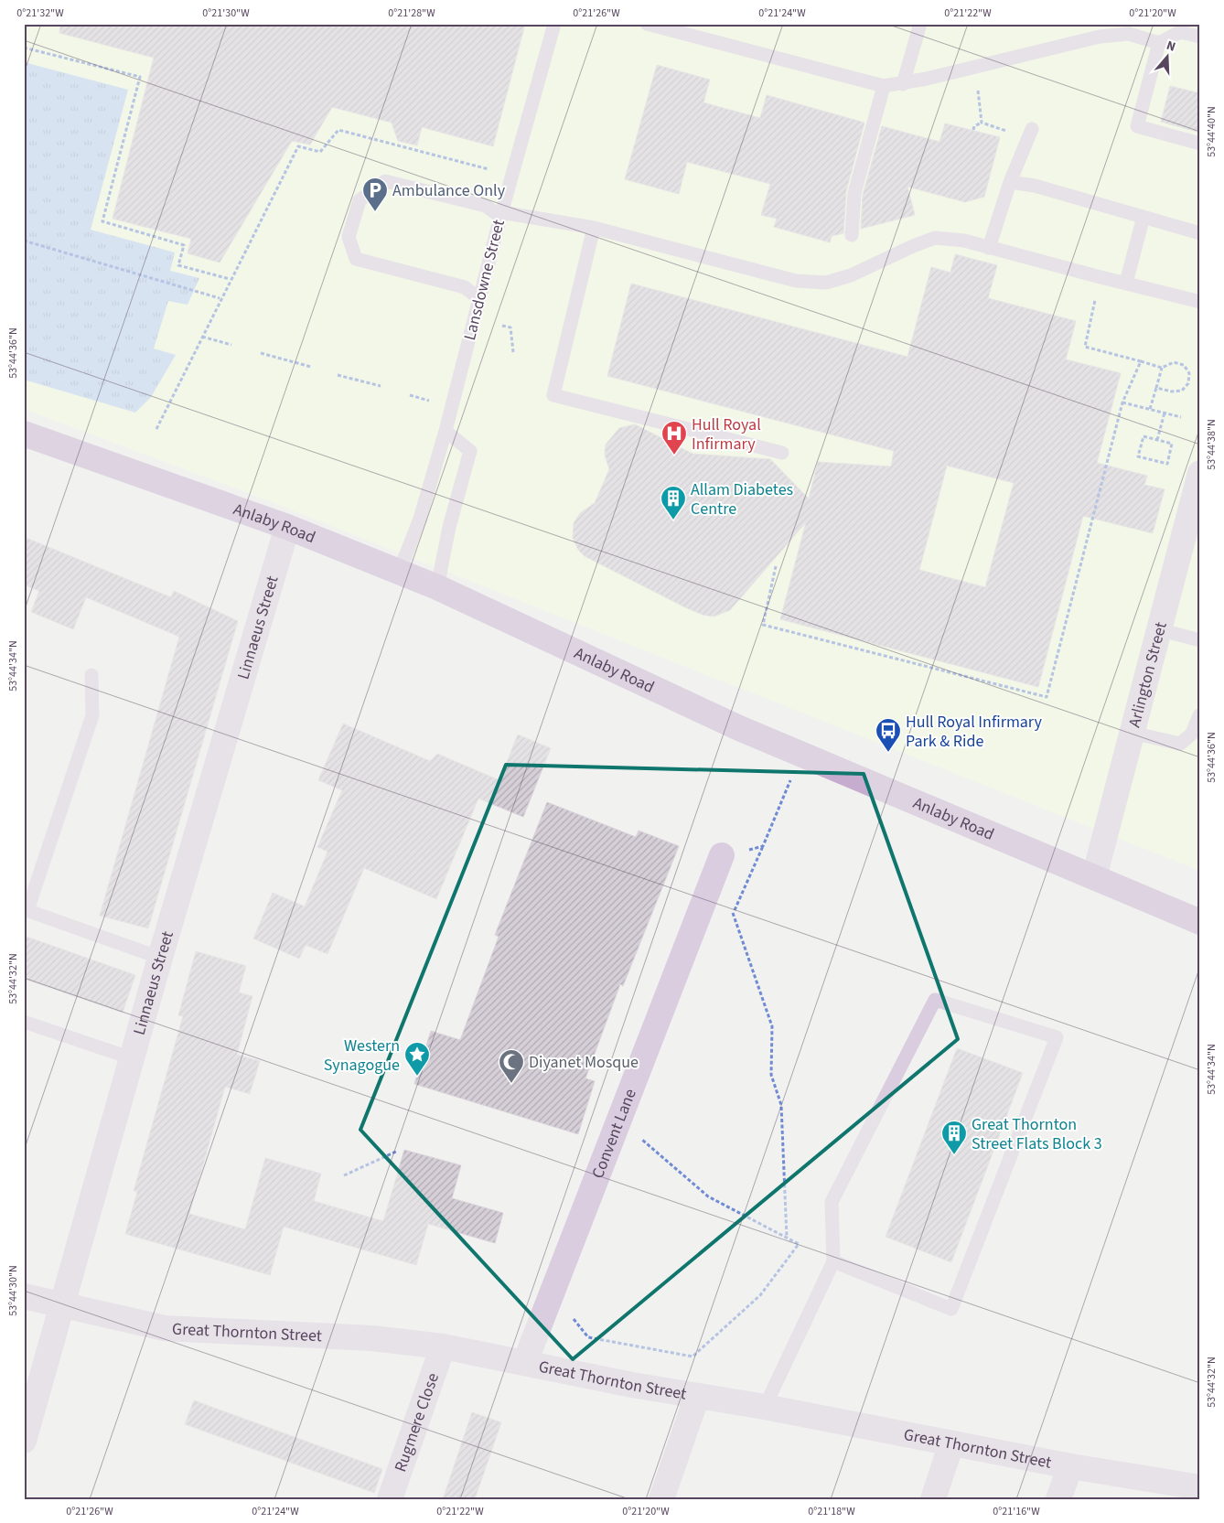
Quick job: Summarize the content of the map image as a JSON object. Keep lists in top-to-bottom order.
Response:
{
  "streets": {
    "main road": ["Anlaby Road"],
    "street": [
      "Linnaeus Street",
      "Arlington Street",
      "Convent Lane",
      "Great Thornton Street",
      "Rugmere Close"
    ],
    "lane": ["Lansdowne Street"]
  },
  "crossings": [
    ["Lansdowne Street", "Anlaby Road"],
    ["Anlaby Road", "Linnaeus Street"],
    ["Anlaby Road", "Arlington Street"],
    ["Linnaeus Street", "Great Thornton Street"],
    ["Convent Lane", "Great Thornton Street"],
    ["Great Thornton Street", "Rugmere Close"]
  ],
  "places": {
    "parking": ["Ambulance Only"],
    "hospital": ["Hull Royal Infirmary"],
    "building": ["Allam Diabetes Centre", "Great Thornton Street Flats Block 3"],
    "bus stop": ["Hull Royal Infirmary Park & Ride"],
    "place": ["Western Synagogue"],
    "mosque": ["Diyanet Mosque"]
  },
  "north": "top",
  "coordinates": [
    "0°21'32\"W",
    "0°21'30\"W",
    "0°21'28\"W",
    "0°21'26\"W",
    "0°21'24\"W",
    "0°21'22\"W",
    "0°21'20\"W",
    "53°44'40\"N",
    "53°44'36\"N",
    "53°44'38\"N",
    "53°44'34\"N",
    "53°44'32\"N",
    "53°44'30\"N",
    "0°21'18\"W",
    "0°21'16\"W"
  ]
}
